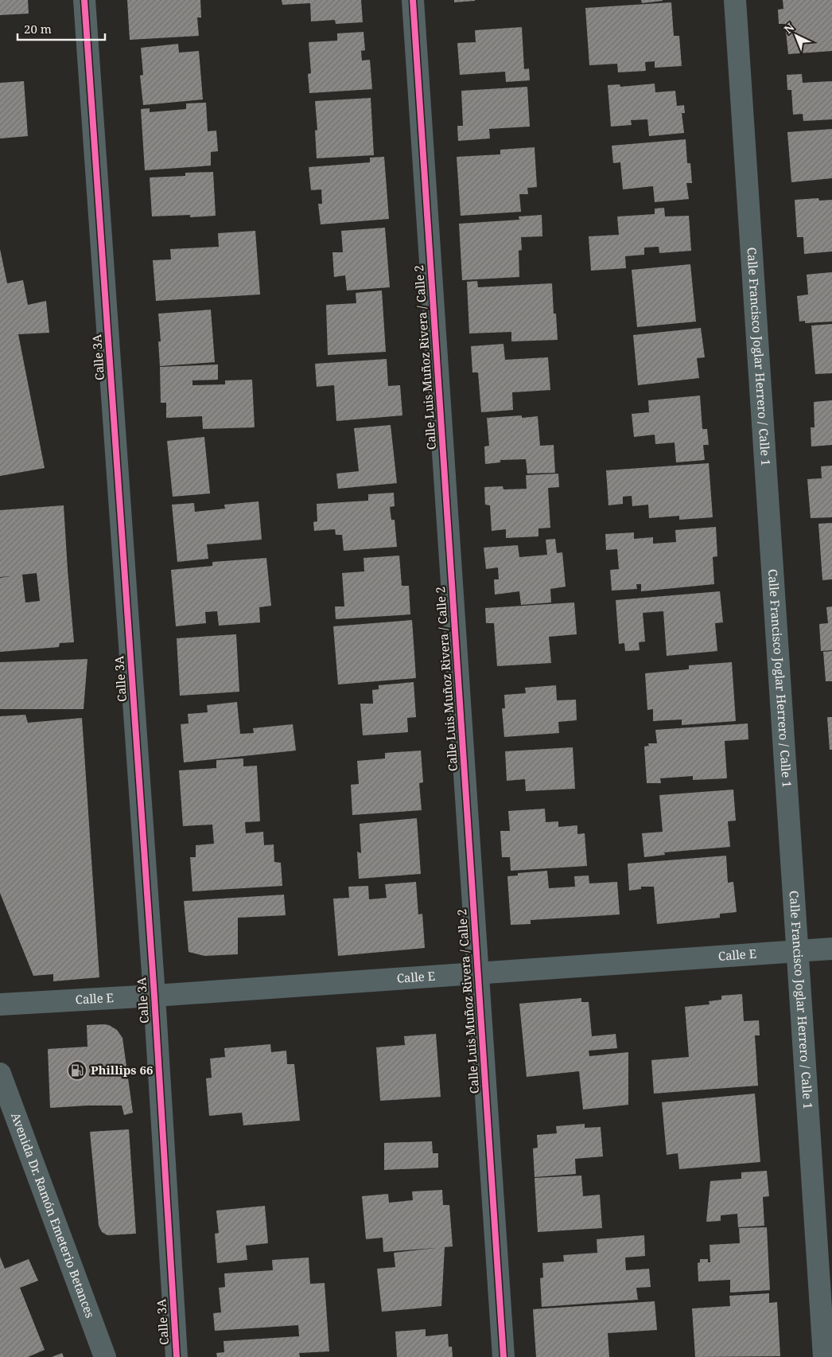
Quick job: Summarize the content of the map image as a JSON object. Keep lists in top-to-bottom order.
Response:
{
  "streets": {
    "street": [
      "Calle Francisco Joglar Herrero / Calle 1",
      "Calle 3A",
      "Calle Luis Muñoz Rivera / Calle 2",
      "Calle E",
      "Avenida Dr. Ramón Emeterio Betances"
    ]
  },
  "crossings": [
    ["Calle Francisco Joglar Herrero / Calle 1", "Calle E"],
    ["Calle 3A", "Calle E"],
    ["Calle Luis Muñoz Rivera / Calle 2", "Calle E"]
  ],
  "places": {
    "fuel station": ["Phillips 66"]
  },
  "scale_bar": "20 m",
  "north": "top left"
}
